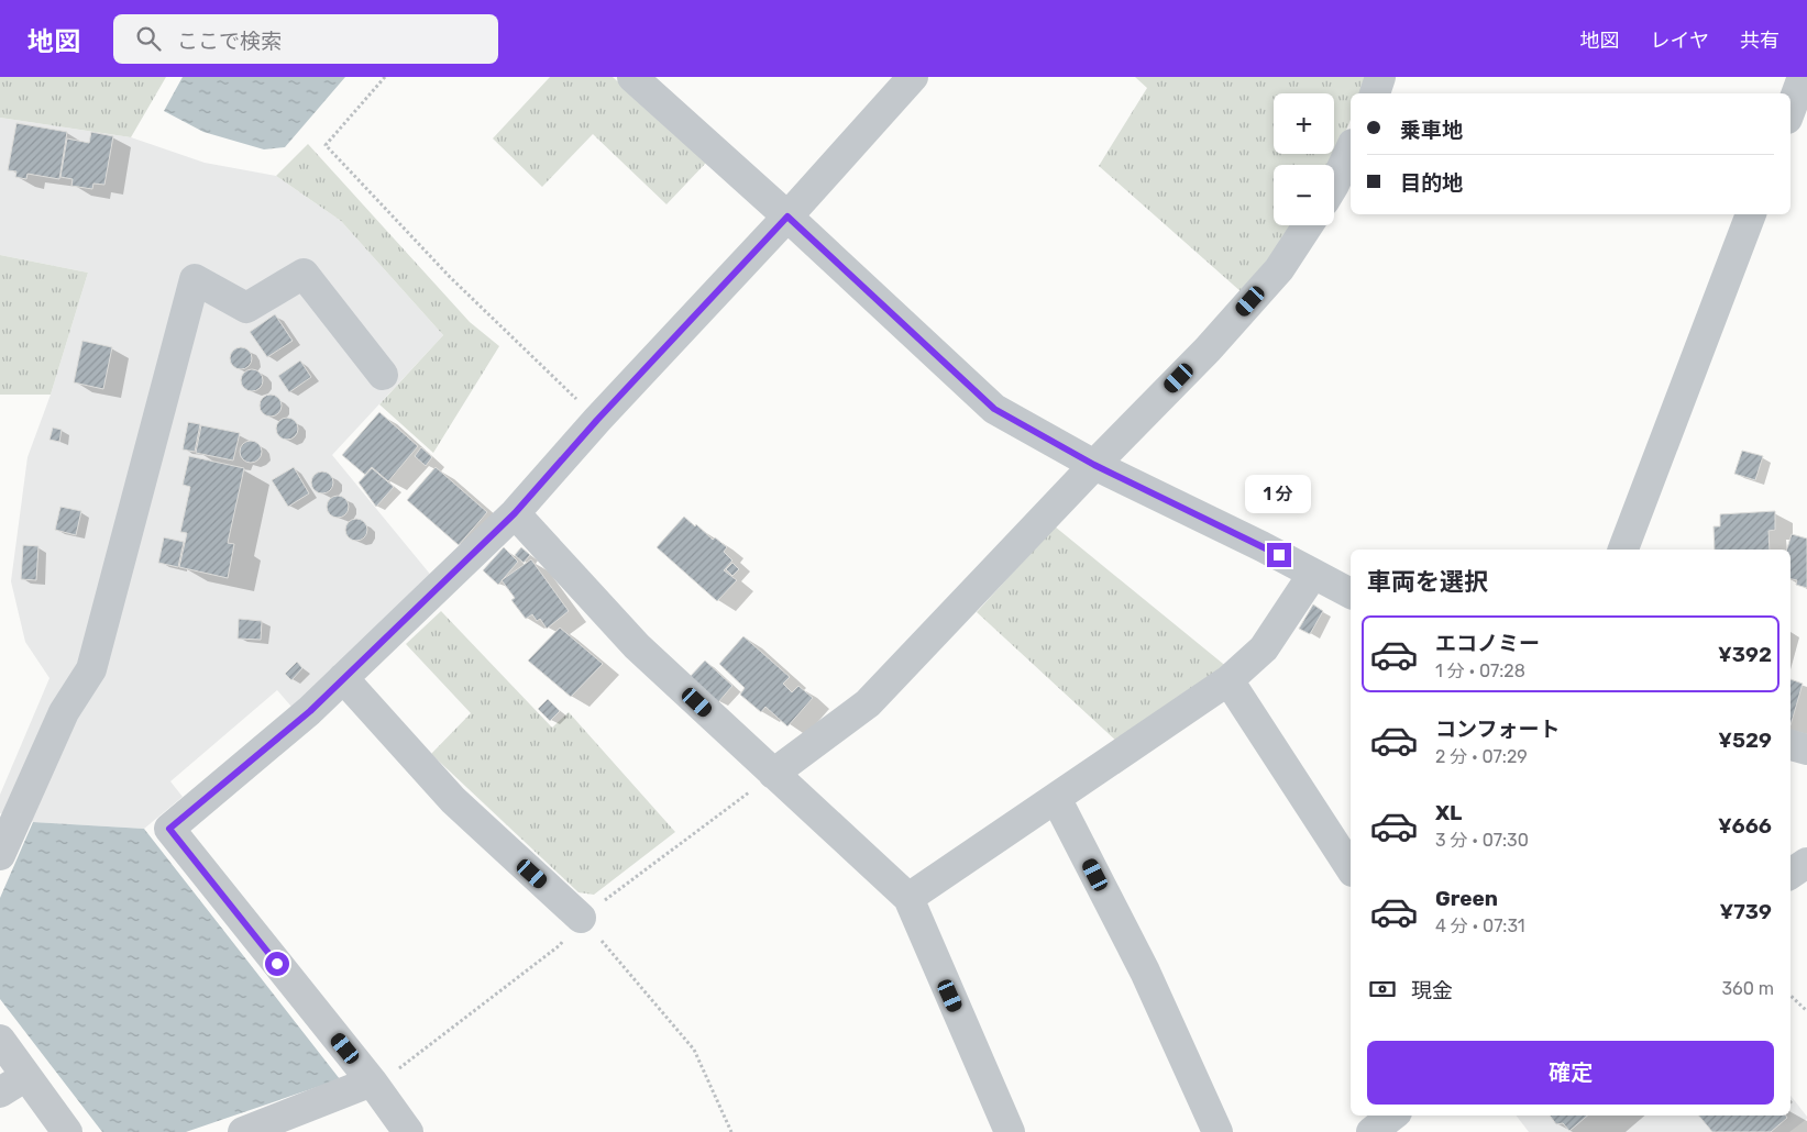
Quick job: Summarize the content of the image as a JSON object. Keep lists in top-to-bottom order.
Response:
{
  "page": {
    "header": "地図",
    "search": "ここで検索",
    "nav": ["地図", "レイヤ", "共有"],
    "map_buttons": ["+", "−"],
    "banner": ["乗車地", "目的地"],
    "bubble": "1 分",
    "heading": "車両を選択",
    "list": [
      {
        "name": "エコノミー",
        "note": "1 分 · 07:28",
        "value": "¥392"
      },
      {
        "name": "コンフォート",
        "note": "2 分 · 07:29",
        "value": "¥529"
      },
      {
        "name": "XL",
        "note": "3 分 · 07:30",
        "value": "¥666"
      },
      {
        "name": "Green",
        "note": "4 分 · 07:31",
        "value": "¥739"
      }
    ],
    "pay": ["現金", "360 m"],
    "buttons": "確定"
  }
}
